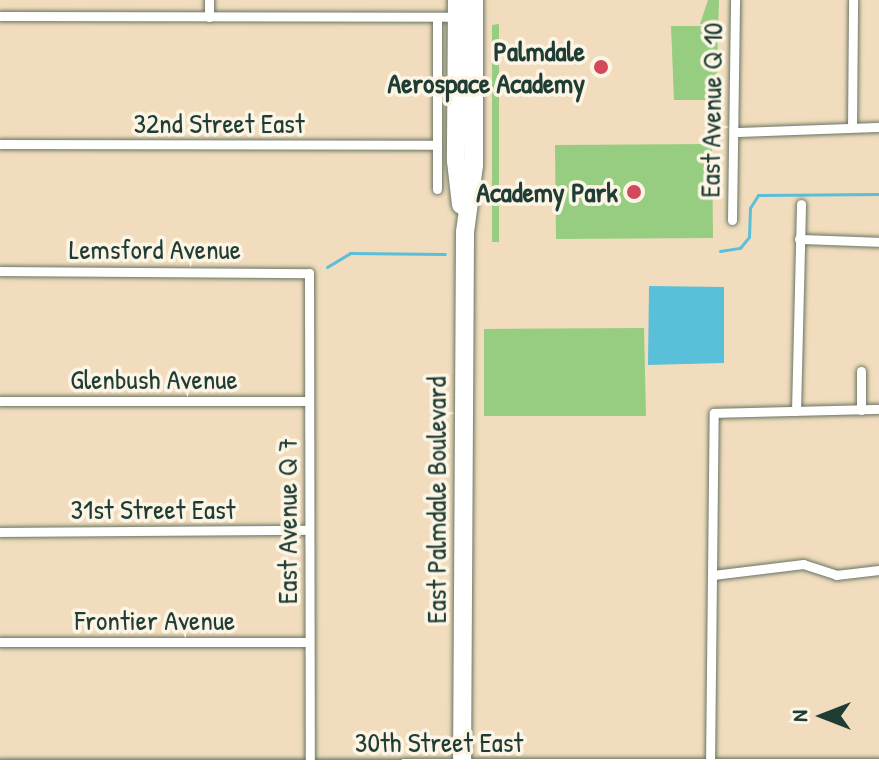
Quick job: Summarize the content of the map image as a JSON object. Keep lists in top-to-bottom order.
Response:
{
  "streets": {
    "highway": ["East Palmdale Boulevard"],
    "street": [
      "East Avenue Q 10",
      "32nd Street East",
      "Lemsford Avenue",
      "Glenbush Avenue",
      "31st Street East",
      "East Avenue Q 7",
      "Frontier Avenue",
      "30th Street East"
    ]
  },
  "crossings": [
    ["Lemsford Avenue", "East Avenue Q 7"],
    ["Glenbush Avenue", "East Avenue Q 7"],
    ["East Palmdale Boulevard", "30th Street East"],
    ["31st Street East", "East Avenue Q 7"],
    ["East Avenue Q 7", "Frontier Avenue"],
    ["East Avenue Q 7", "30th Street East"]
  ],
  "places": ["Palmdale Aerospace Academy", "Academy Park"],
  "north": "left"
}
